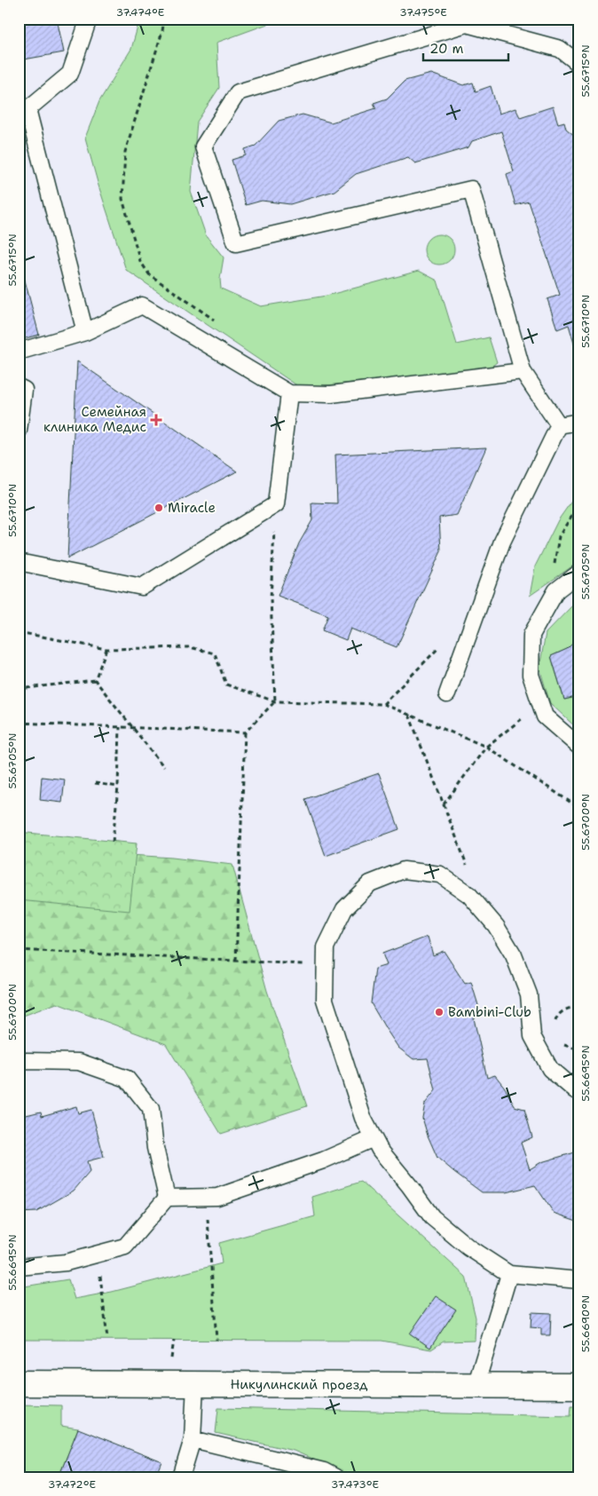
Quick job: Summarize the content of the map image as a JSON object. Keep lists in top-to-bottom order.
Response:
{
  "streets": {
    "street": ["Никулинский проезд"]
  },
  "places": {
    "health": ["Семейная клиника Медис"],
    "other": ["Miracle", "Bambini-Club"]
  },
  "scale_bar": "20 m",
  "coordinates": [
    "37.474°E",
    "37.475°E",
    "55.6715°N",
    "55.6710°N",
    "55.6705°N",
    "55.6700°N",
    "55.6695°N",
    "55.6690°N",
    "37.472°E",
    "37.473°E"
  ]
}
